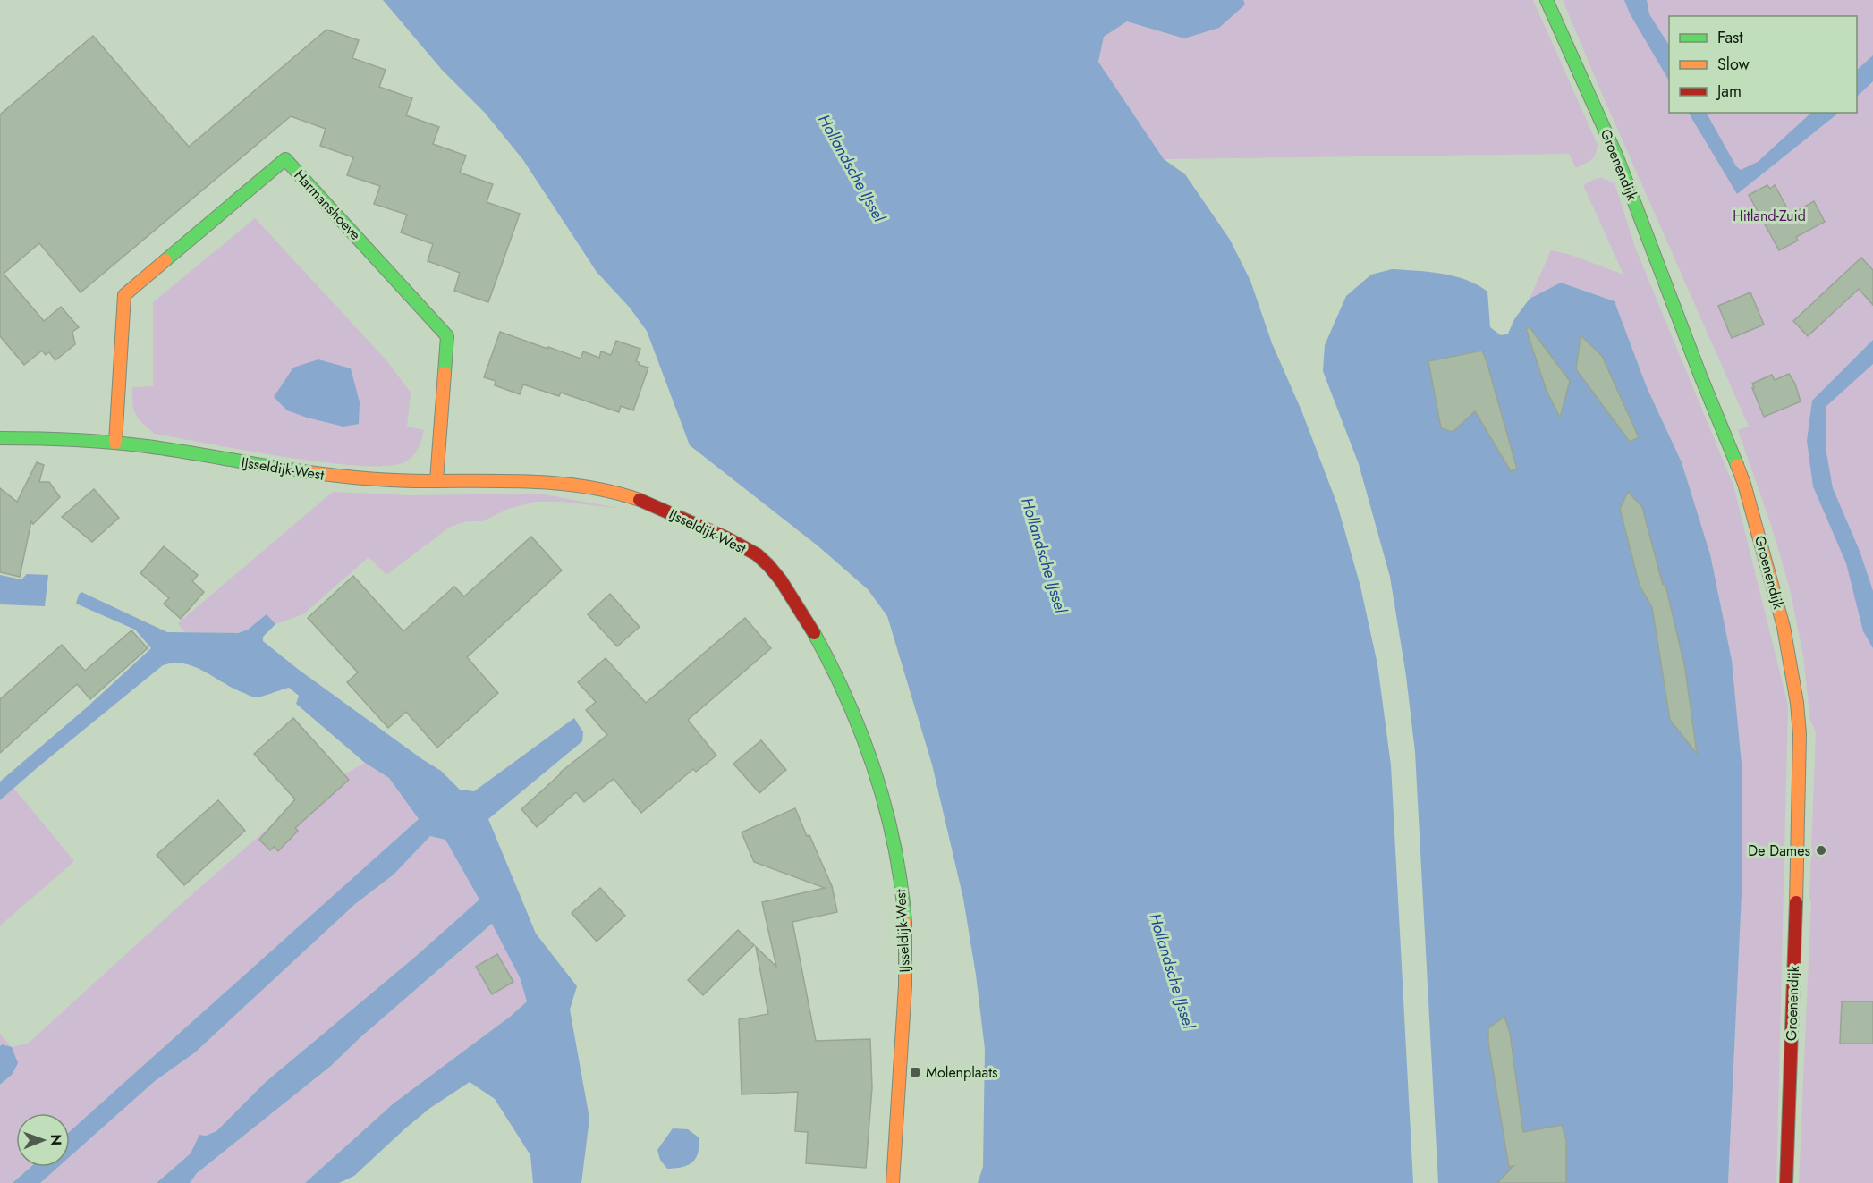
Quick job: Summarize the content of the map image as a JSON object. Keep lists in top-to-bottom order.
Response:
{
  "streets": {
    "street": ["Groenendijk", "Harmanshoeve", "IJsseldijk-West"]
  },
  "crossings": [
    ["Harmanshoeve", "IJsseldijk-West"]
  ],
  "water": ["Hollandsche IJssel"],
  "parks": ["Hitland-Zuid"],
  "places": {
    "other": ["De Dames"],
    "transit": ["Molenplaats"]
  },
  "legend": ["Fast", "Slow", "Jam"],
  "north": "right"
}
